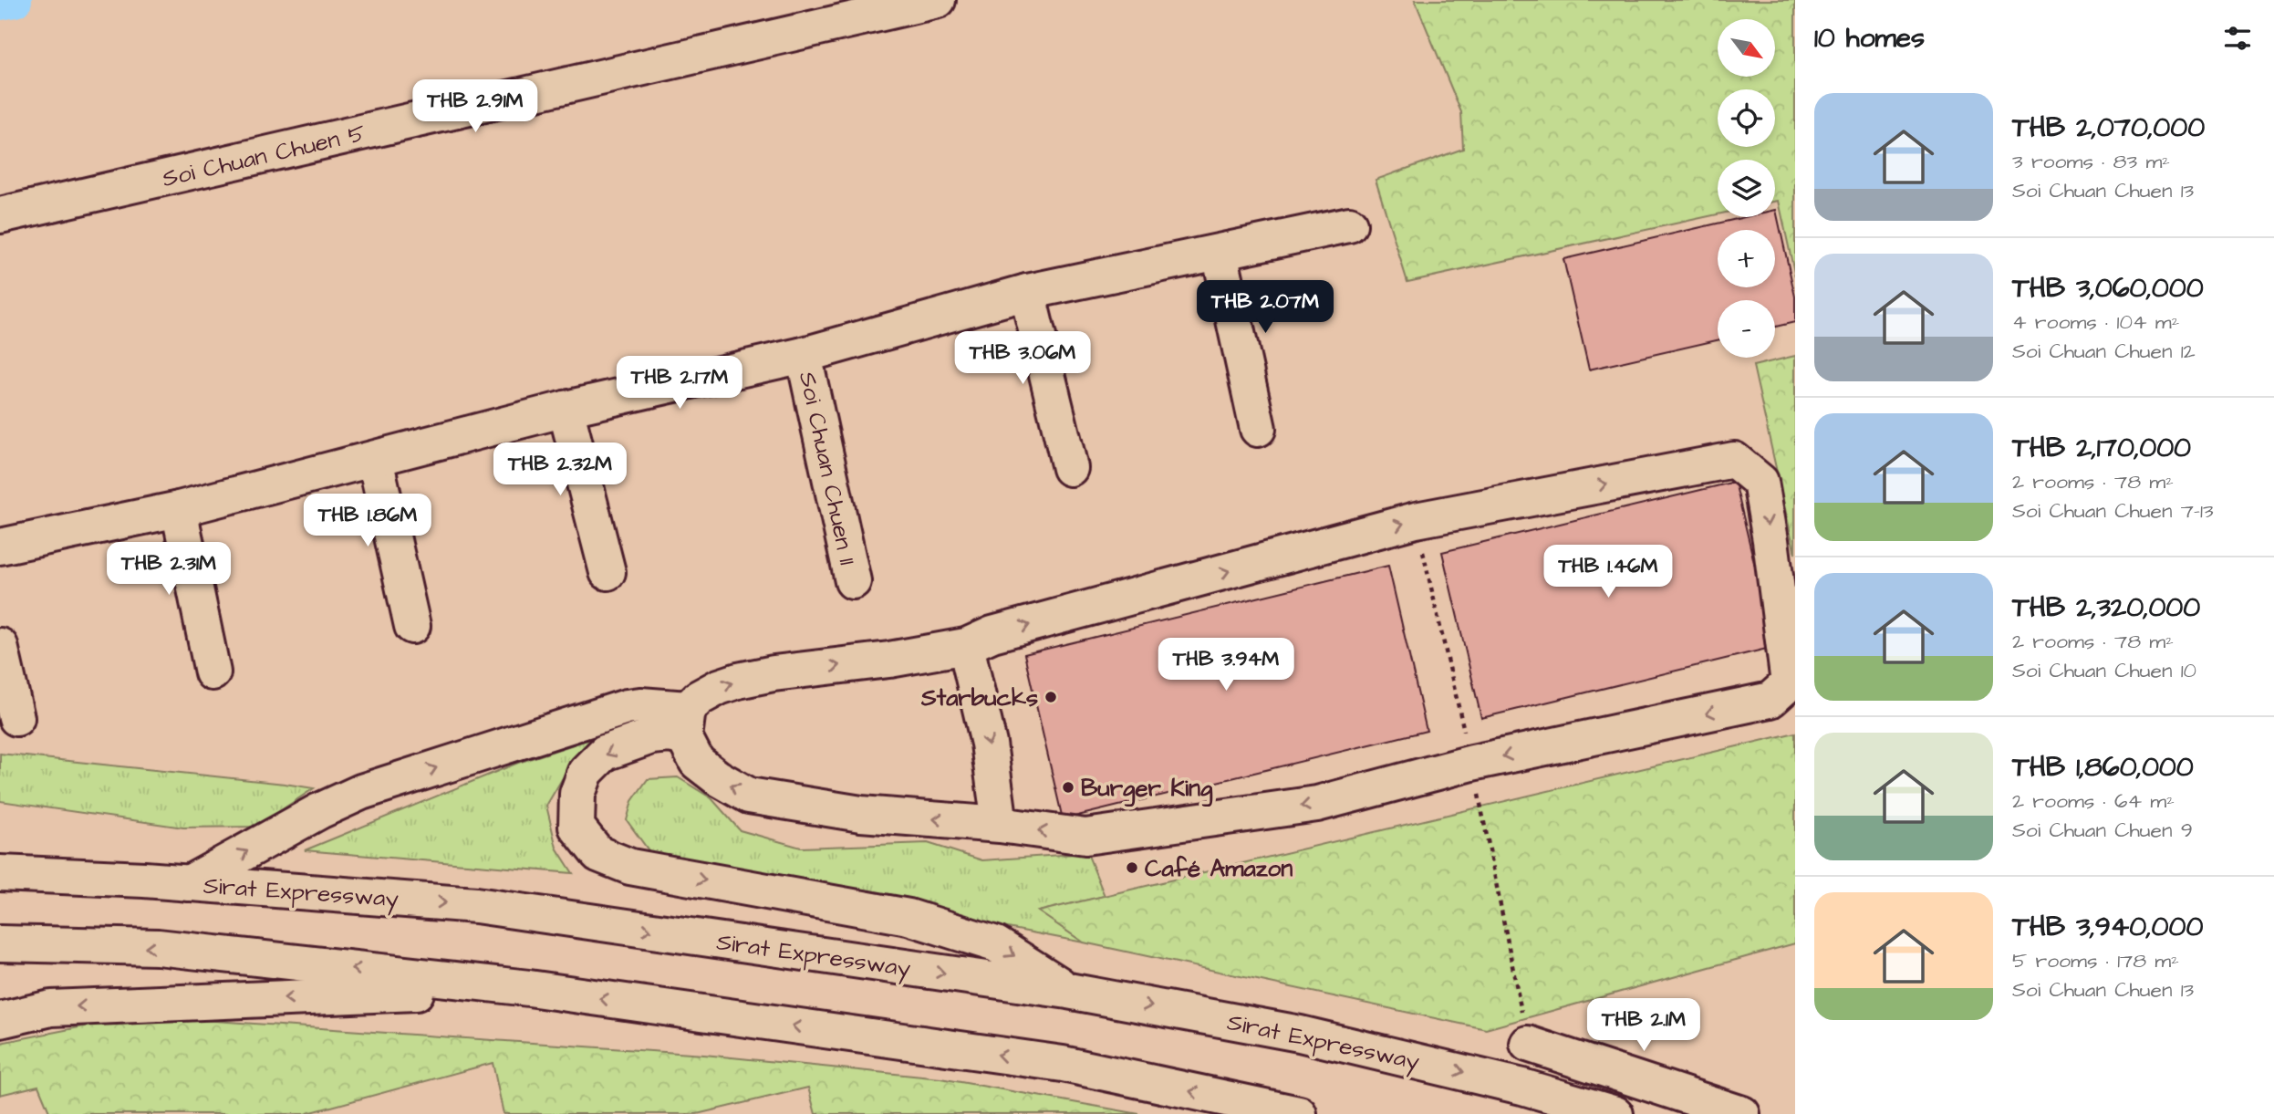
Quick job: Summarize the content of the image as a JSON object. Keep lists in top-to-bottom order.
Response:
{
  "streets": {
    "main road": ["Soi Chuan Chuen 5", "Soi Chuan Chuen 11", "Sirat Expressway"]
  },
  "places": ["Starbucks", "Burger King", "Café Amazon"],
  "north": "bottom right",
  "page": {
    "heading": "10 homes",
    "map_buttons": ["+", "−"],
    "list": [
      {
        "name": "THB 2,070,000",
        "note": "3 rooms · 83 m² · Soi Chuan Chuen 13"
      },
      {
        "name": "THB 3,060,000",
        "note": "4 rooms · 104 m² · Soi Chuan Chuen 12"
      },
      {
        "name": "THB 2,170,000",
        "note": "2 rooms · 78 m² · Soi Chuan Chuen 7-13"
      },
      {
        "name": "THB 2,320,000",
        "note": "2 rooms · 78 m² · Soi Chuan Chuen 10"
      },
      {
        "name": "THB 1,860,000",
        "note": "2 rooms · 64 m² · Soi Chuan Chuen 9"
      },
      {
        "name": "THB 3,940,000",
        "note": "5 rooms · 178 m² · Soi Chuan Chuen 13"
      }
    ],
    "price": [
      "THB 2.91M",
      "THB 2.07M",
      "THB 3.06M",
      "THB 2.17M",
      "THB 2.32M",
      "THB 1.86M",
      "THB 2.31M",
      "THB 1.46M",
      "THB 3.94M",
      "THB 2.1M"
    ]
  }
}
